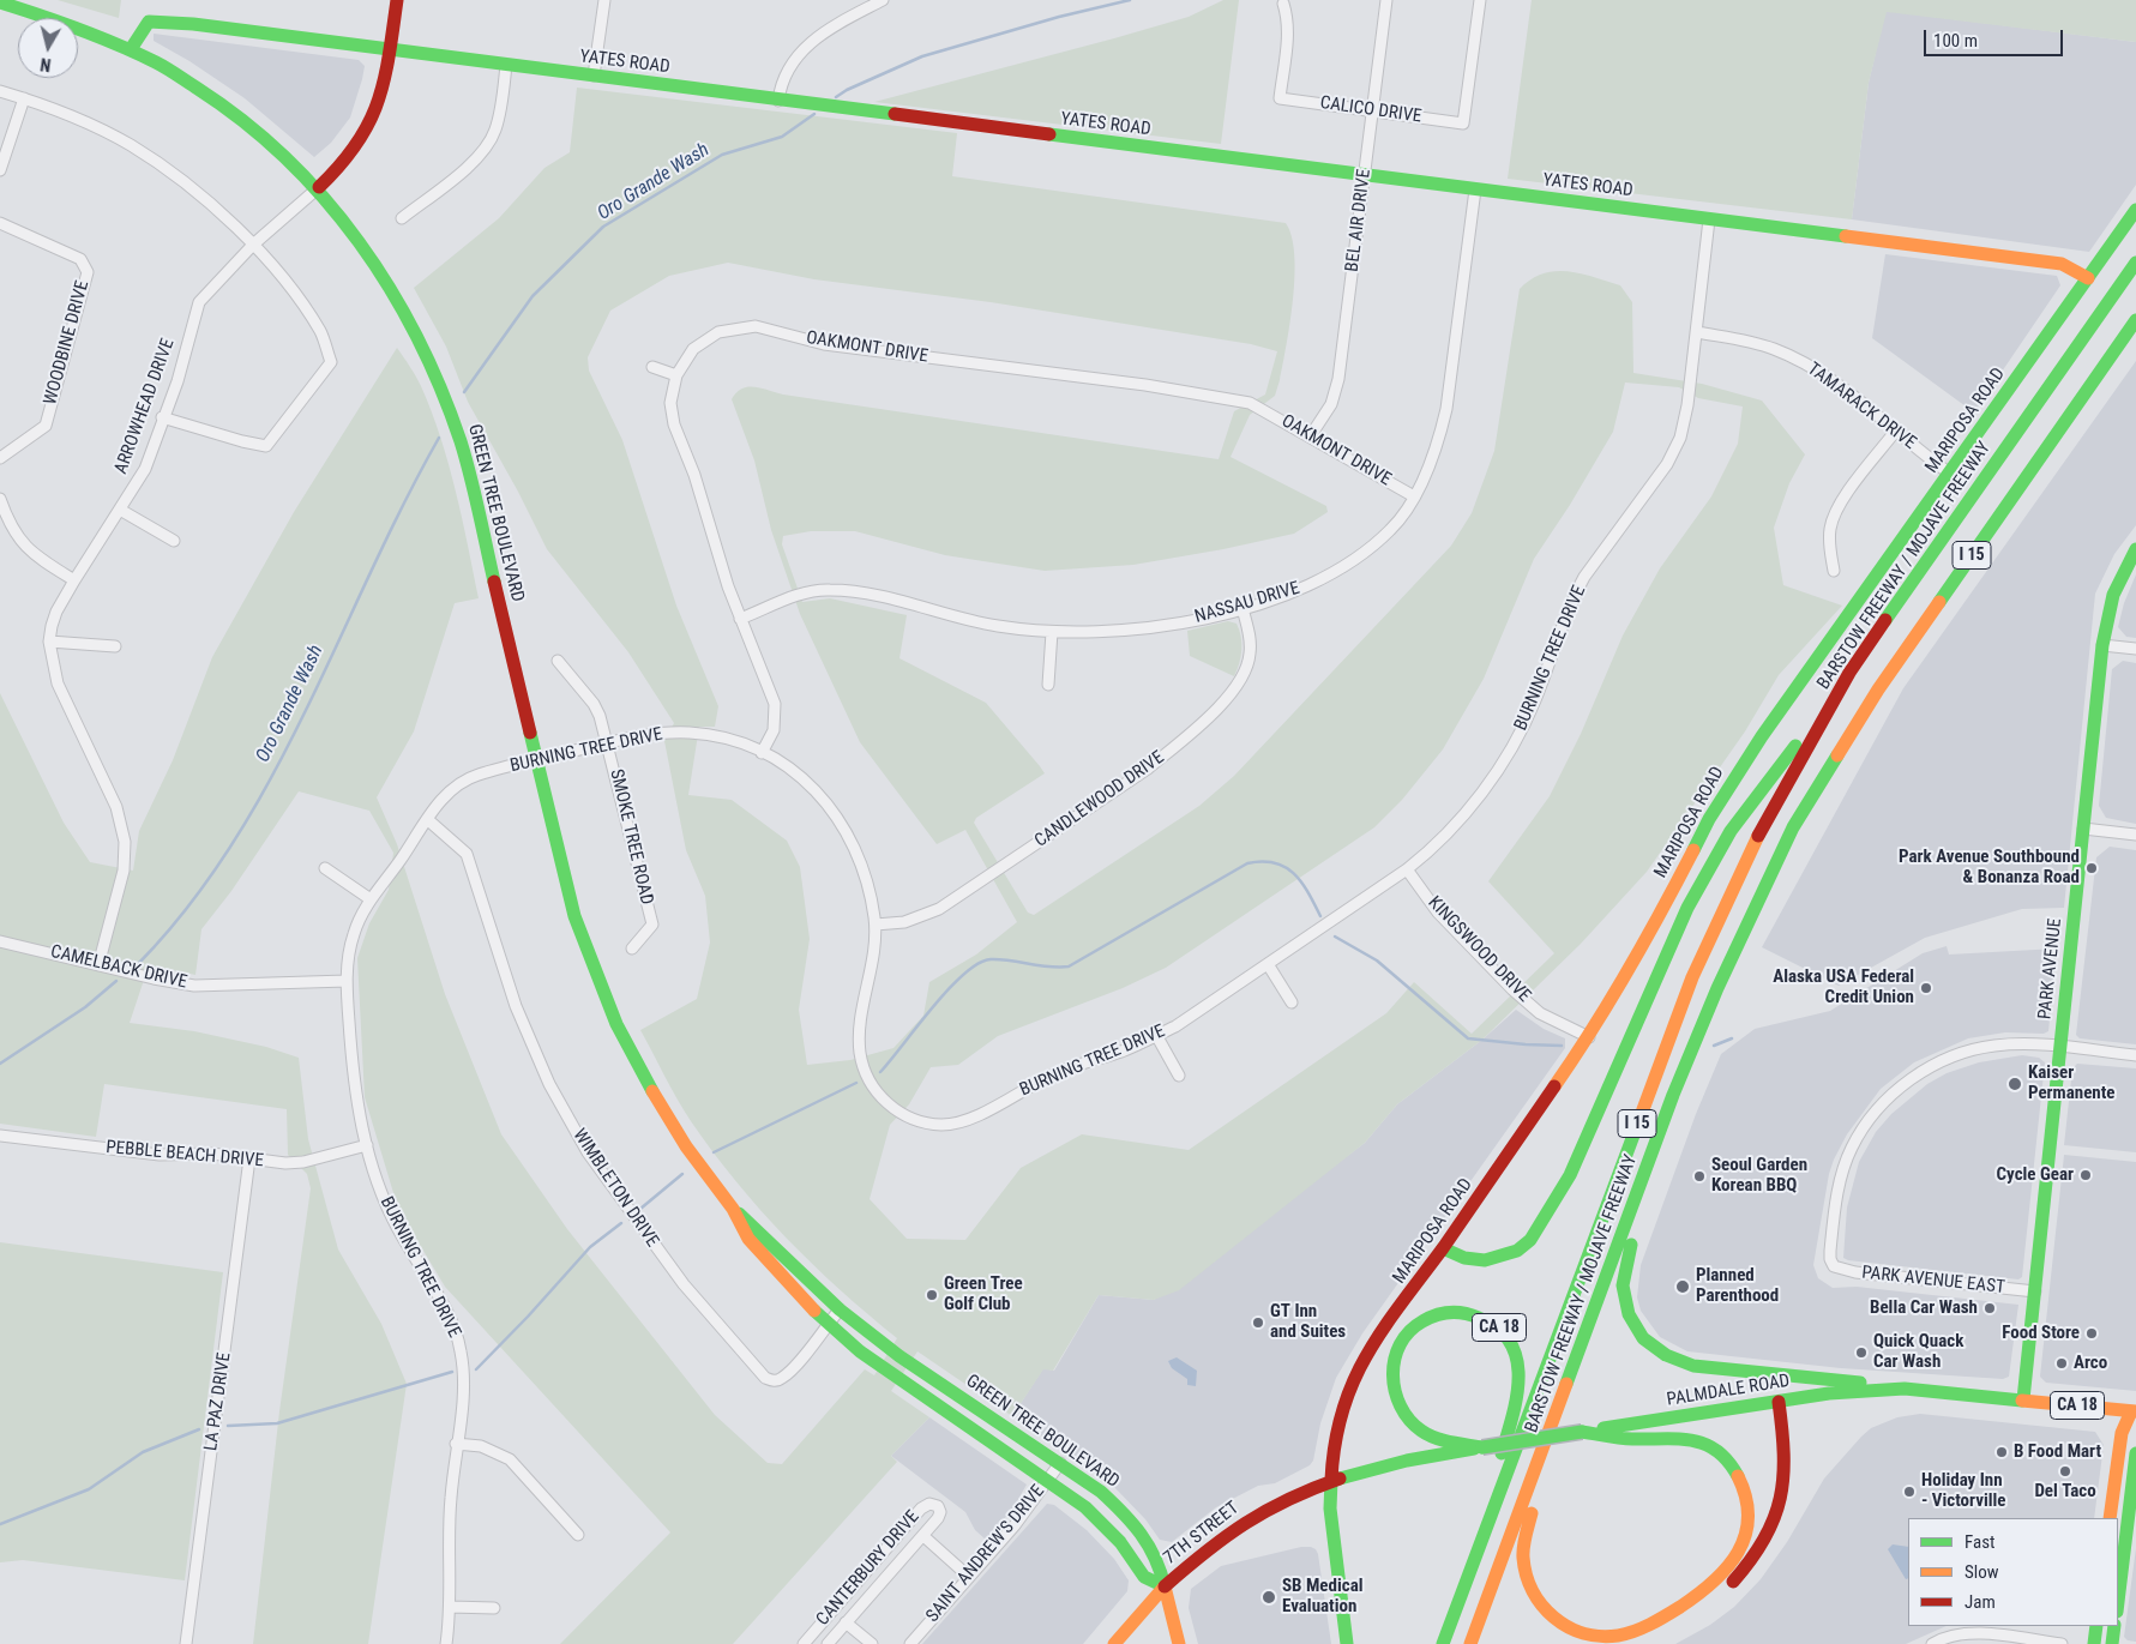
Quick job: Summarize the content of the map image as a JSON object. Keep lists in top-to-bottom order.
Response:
{
  "streets": {
    "main road": [
      "YATES ROAD",
      "ARROWHEAD DRIVE",
      "MARIPOSA ROAD",
      "GREEN TREE BOULEVARD",
      "I 15",
      "BARSTOW FREEWAY / MOJAVE FREEWAY",
      "PARK AVENUE",
      "CA 18",
      "PALMDALE ROAD",
      "7TH STREET"
    ],
    "street": [
      "CALICO DRIVE",
      "BEL AIR DRIVE",
      "WOODBINE DRIVE",
      "OAKMONT DRIVE",
      "TAMARACK DRIVE",
      "NASSAU DRIVE",
      "BURNING TREE DRIVE",
      "CANDLEWOOD DRIVE",
      "SMOKE TREE ROAD",
      "KINGSWOOD DRIVE",
      "CAMELBACK DRIVE",
      "PEBBLE BEACH DRIVE",
      "WIMBLETON DRIVE",
      "PARK AVENUE EAST",
      "LA PAZ DRIVE",
      "SAINT ANDREW'S DRIVE",
      "CANTERBURY DRIVE"
    ]
  },
  "crossings": [
    ["YATES ROAD", "BEL AIR DRIVE"],
    ["YATES ROAD", "ARROWHEAD DRIVE"],
    ["YATES ROAD", "MARIPOSA ROAD"],
    ["YATES ROAD", "GREEN TREE BOULEVARD"],
    ["YATES ROAD", "NASSAU DRIVE"],
    ["YATES ROAD", "BURNING TREE DRIVE"],
    ["CALICO DRIVE", "BEL AIR DRIVE"],
    ["BEL AIR DRIVE", "OAKMONT DRIVE"],
    ["OAKMONT DRIVE", "NASSAU DRIVE"],
    ["OAKMONT DRIVE", "BURNING TREE DRIVE"],
    ["ARROWHEAD DRIVE", "GREEN TREE BOULEVARD"],
    ["ARROWHEAD DRIVE", "CAMELBACK DRIVE"],
    ["TAMARACK DRIVE", "MARIPOSA ROAD"],
    ["TAMARACK DRIVE", "BURNING TREE DRIVE"],
    ["MARIPOSA ROAD", "KINGSWOOD DRIVE"],
    ["MARIPOSA ROAD", "PALMDALE ROAD"],
    ["MARIPOSA ROAD", "7TH STREET"],
    ["GREEN TREE BOULEVARD", "BURNING TREE DRIVE"],
    ["GREEN TREE BOULEVARD", "WIMBLETON DRIVE"],
    ["GREEN TREE BOULEVARD", "7TH STREET"],
    ["GREEN TREE BOULEVARD", "SAINT ANDREW'S DRIVE"],
    ["BARSTOW FREEWAY / MOJAVE FREEWAY", "CA 18"],
    ["NASSAU DRIVE", "CANDLEWOOD DRIVE"],
    ["BURNING TREE DRIVE", "CANDLEWOOD DRIVE"],
    ["BURNING TREE DRIVE", "SMOKE TREE ROAD"],
    ["BURNING TREE DRIVE", "KINGSWOOD DRIVE"],
    ["BURNING TREE DRIVE", "CAMELBACK DRIVE"],
    ["BURNING TREE DRIVE", "PEBBLE BEACH DRIVE"],
    ["BURNING TREE DRIVE", "WIMBLETON DRIVE"],
    ["PARK AVENUE", "PARK AVENUE EAST"],
    ["PARK AVENUE", "PALMDALE ROAD"],
    ["PEBBLE BEACH DRIVE", "LA PAZ DRIVE"],
    ["CA 18", "PALMDALE ROAD"],
    ["PALMDALE ROAD", "7TH STREET"],
    ["SAINT ANDREW'S DRIVE", "CANTERBURY DRIVE"]
  ],
  "water": ["Oro Grande Wash"],
  "places": [
    "Park Avenue Southbound & Bonanza Road",
    "Alaska USA Federal Credit Union",
    "Kaiser Permanente",
    "Cycle Gear",
    "Seoul Garden Korean BBQ",
    "Planned Parenthood",
    "Green Tree Golf Club",
    "Bella Car Wash",
    "GT Inn and Suites",
    "Food Store",
    "Quick Quack Car Wash",
    "Arco",
    "B Food Mart",
    "Del Taco",
    "Holiday Inn - Victorville",
    "SB Medical Evaluation"
  ],
  "legend": ["Fast", "Slow", "Jam"],
  "scale_bar": "100 m",
  "north": "bottom"
}
